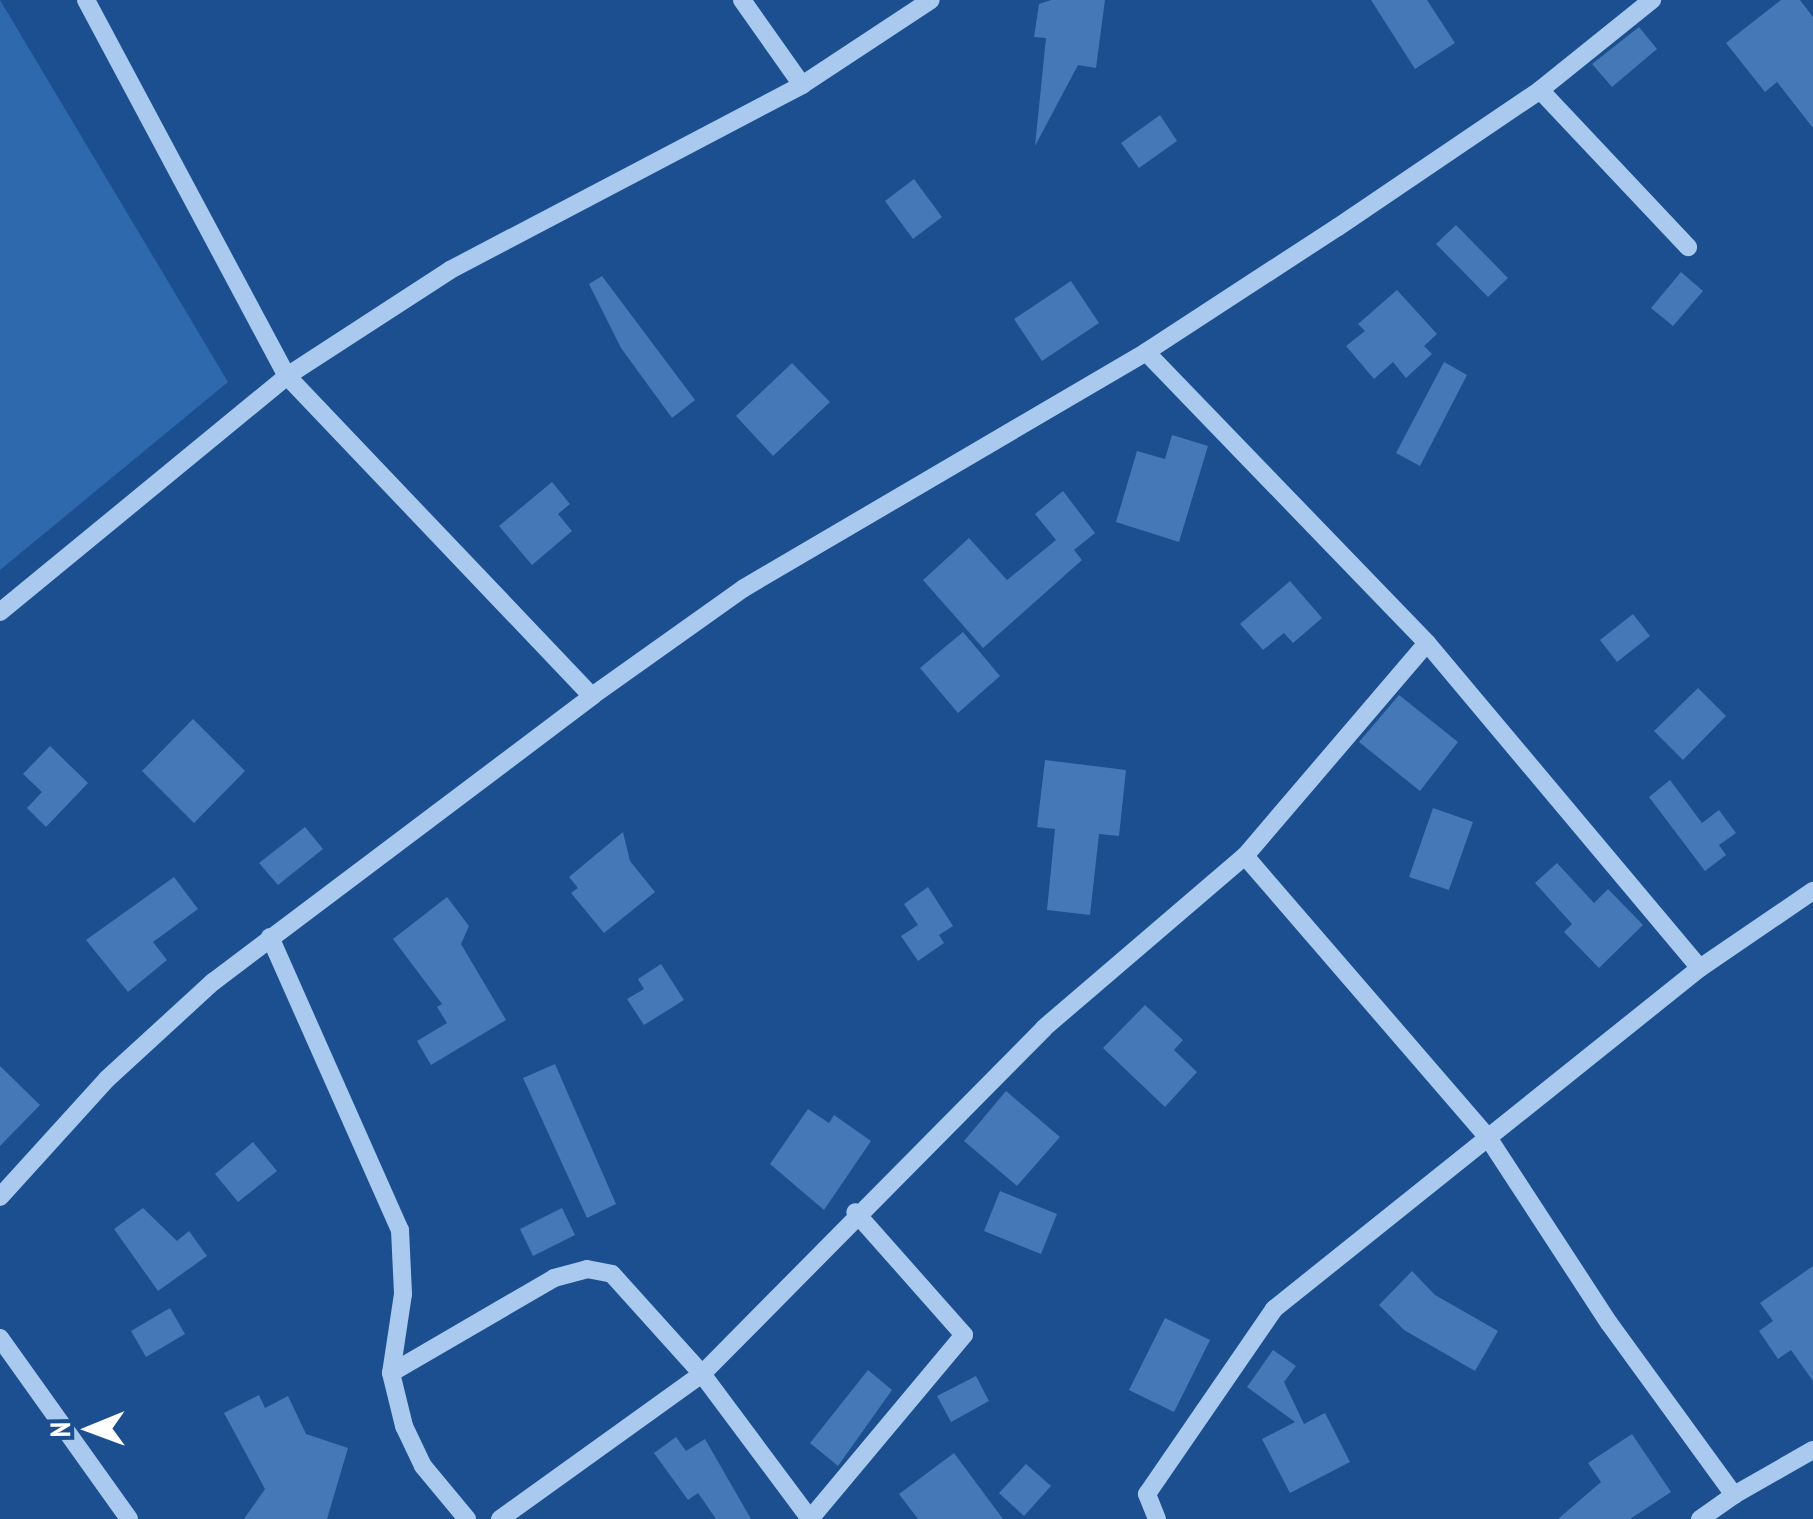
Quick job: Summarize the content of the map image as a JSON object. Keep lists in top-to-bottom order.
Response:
{
  "north": "left"
}
